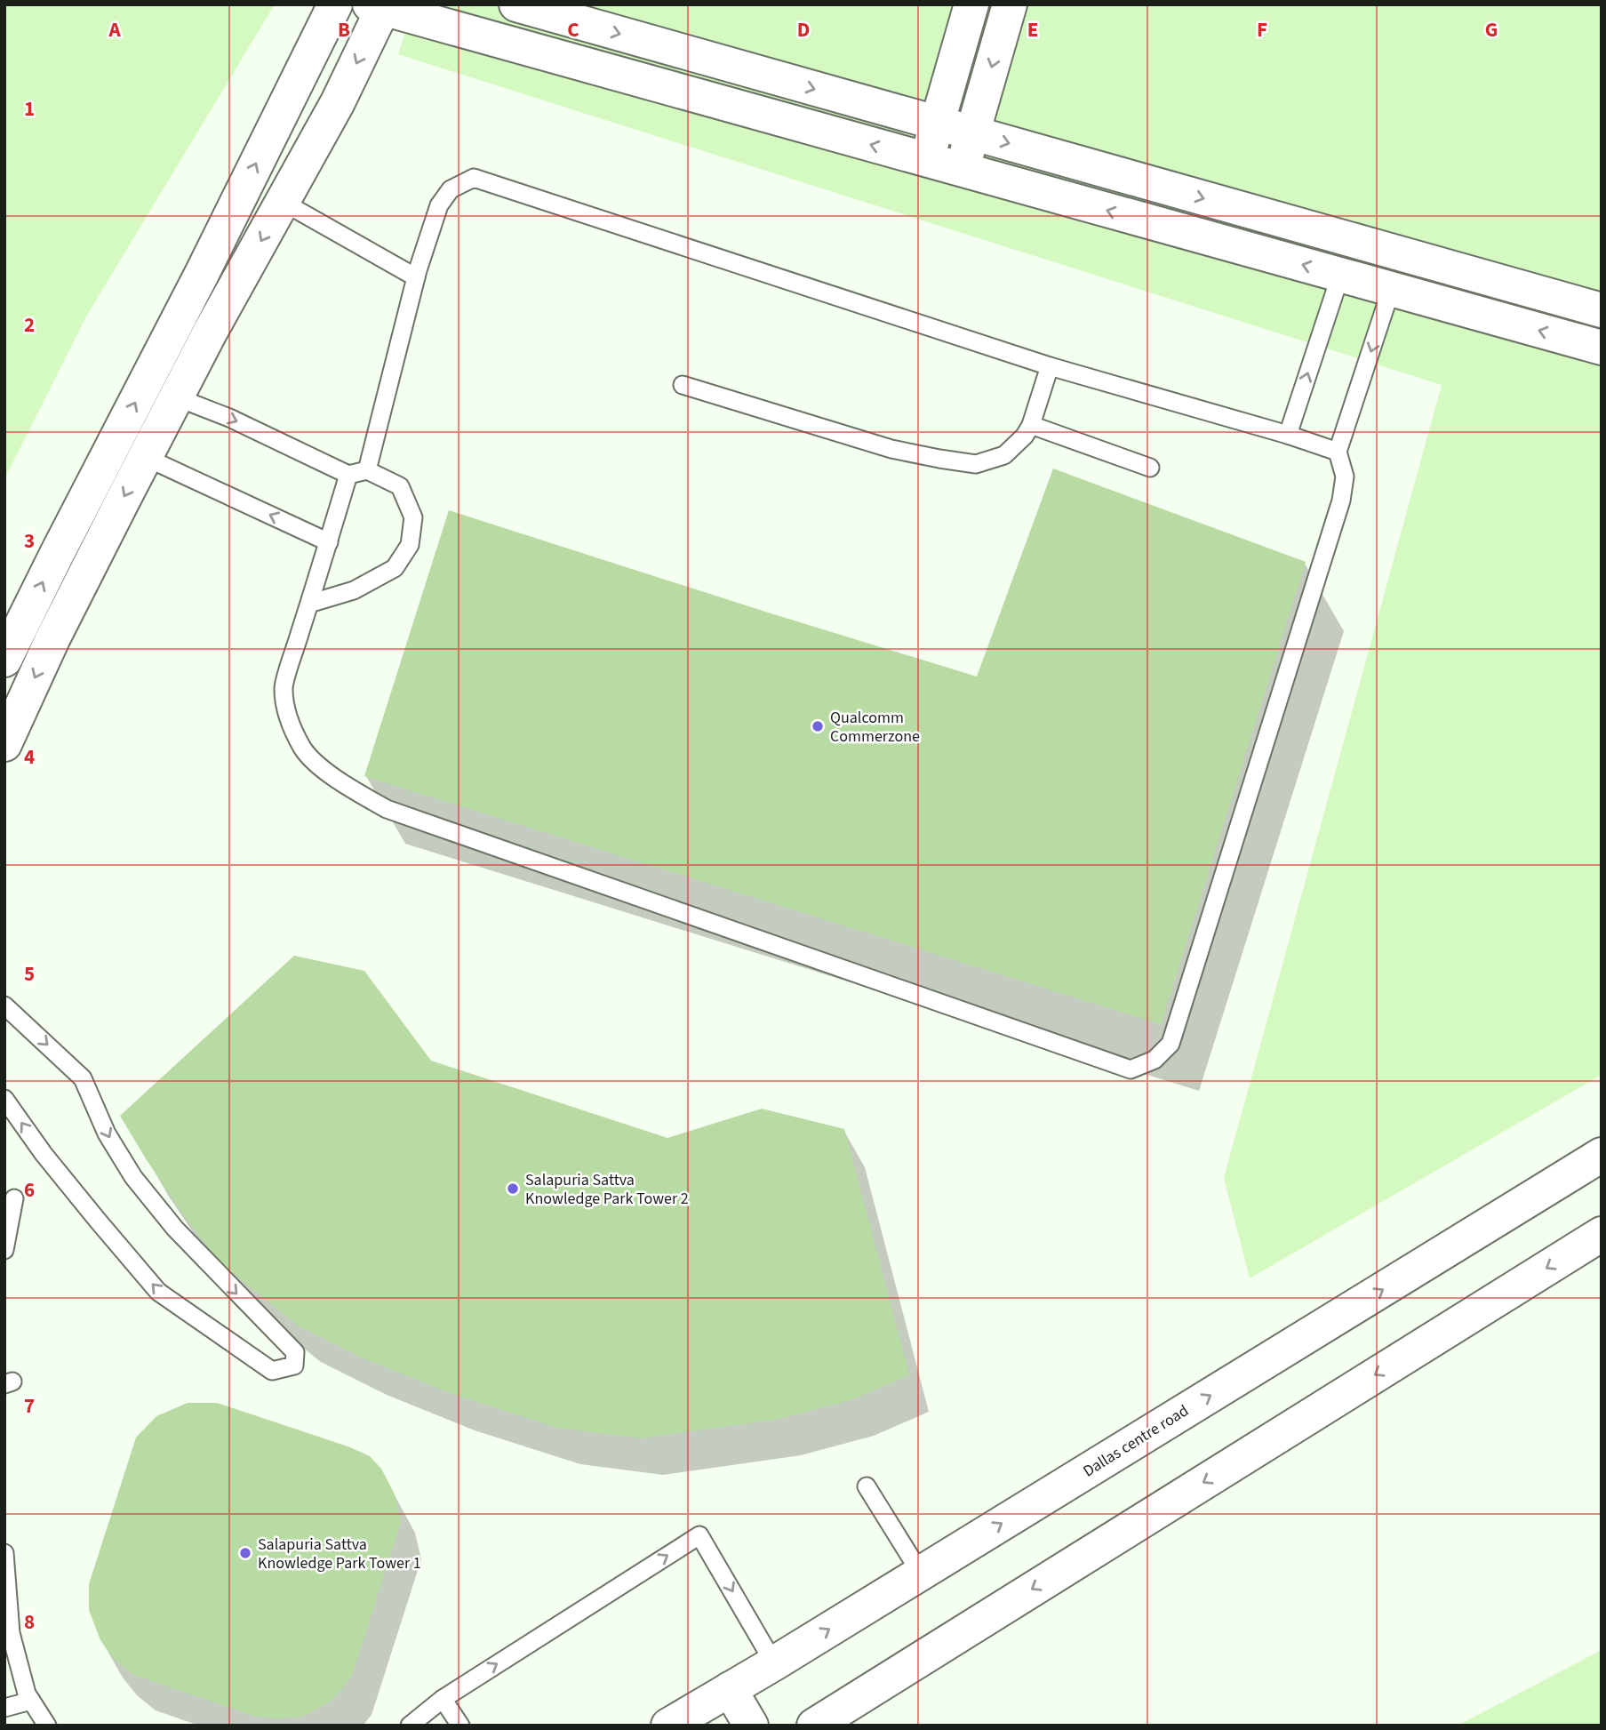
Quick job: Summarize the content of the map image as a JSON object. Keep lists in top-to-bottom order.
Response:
{
  "streets": {
    "street": ["Dallas centre road"]
  },
  "places": ["Qualcomm Commerzone", "Salapuria Sattva Knowledge Park Tower 2", "Salapuria Sattva Knowledge Park Tower 1"],
  "grid": {
    "columns": [
      "A",
      "B",
      "C",
      "D",
      "E",
      "F",
      "G"
    ],
    "rows": [
      "1",
      "2",
      "3",
      "4",
      "5",
      "6",
      "7",
      "8"
    ]
  }
}
